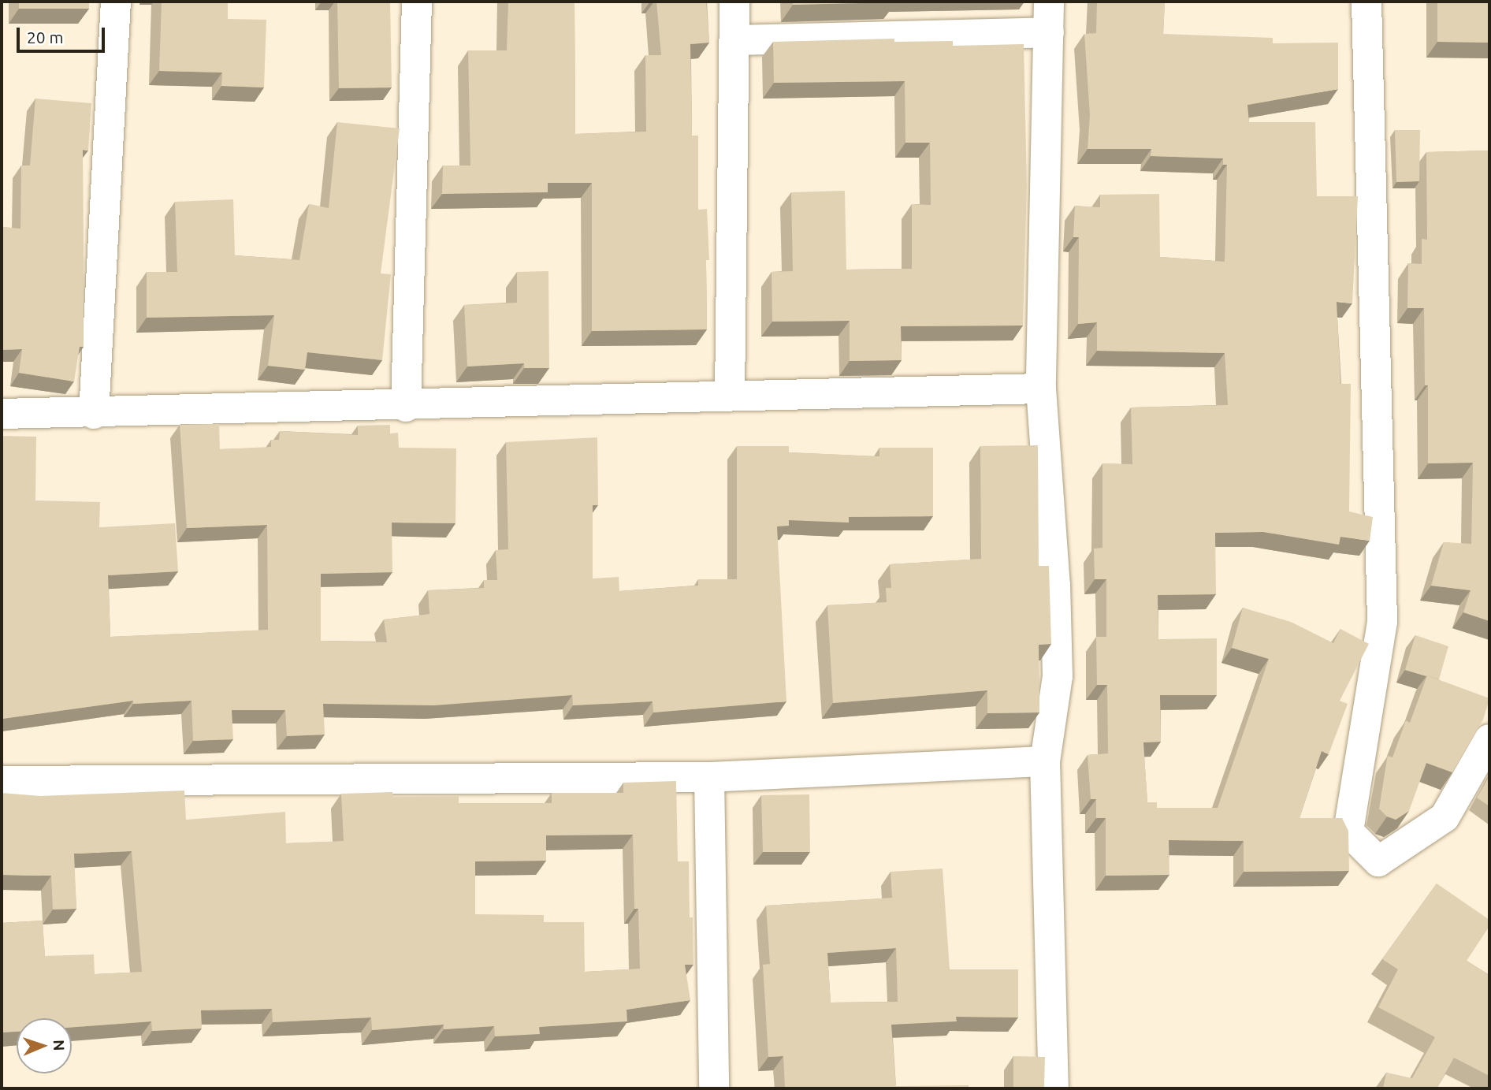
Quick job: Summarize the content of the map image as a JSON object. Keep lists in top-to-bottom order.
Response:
{
  "scale_bar": "20 m",
  "north": "right"
}
